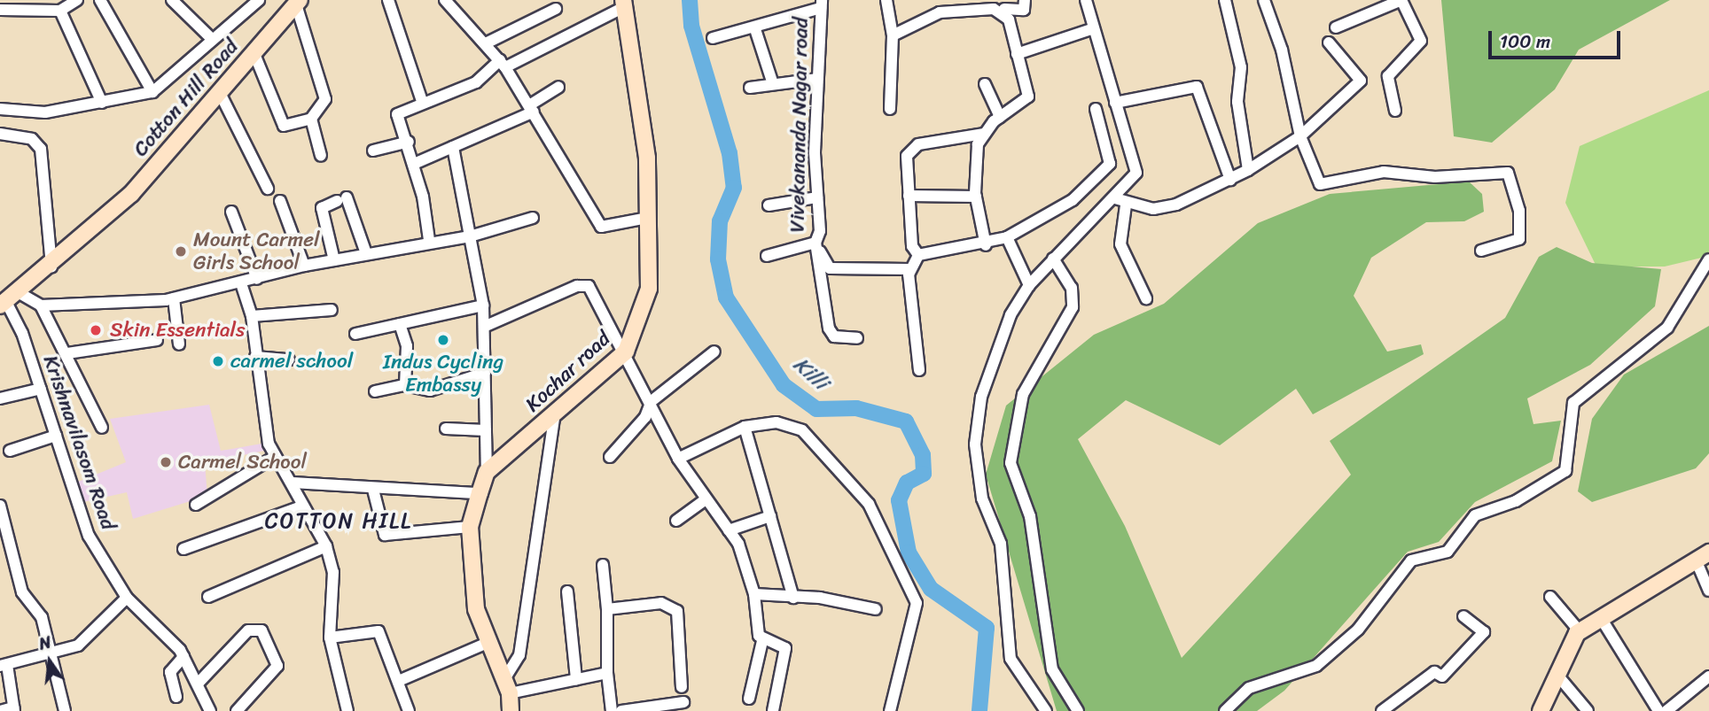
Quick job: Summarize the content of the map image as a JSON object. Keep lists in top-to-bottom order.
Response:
{
  "streets": {
    "street": [
      "Cotton Hill Road",
      "Vivekananda Nagar road",
      "Kochar road",
      "Krishnavilasom Road"
    ]
  },
  "crossings": [
    ["Cotton Hill Road", "Krishnavilasom Road"]
  ],
  "districts": ["COTTON HILL"],
  "water": ["Killi"],
  "places": [
    "Mount Carmel Girls School",
    "Skin Essentials",
    "Indus Cycling Embassy",
    "carmel school",
    "Carmel School"
  ],
  "scale_bar": "100 m",
  "north": "top"
}
